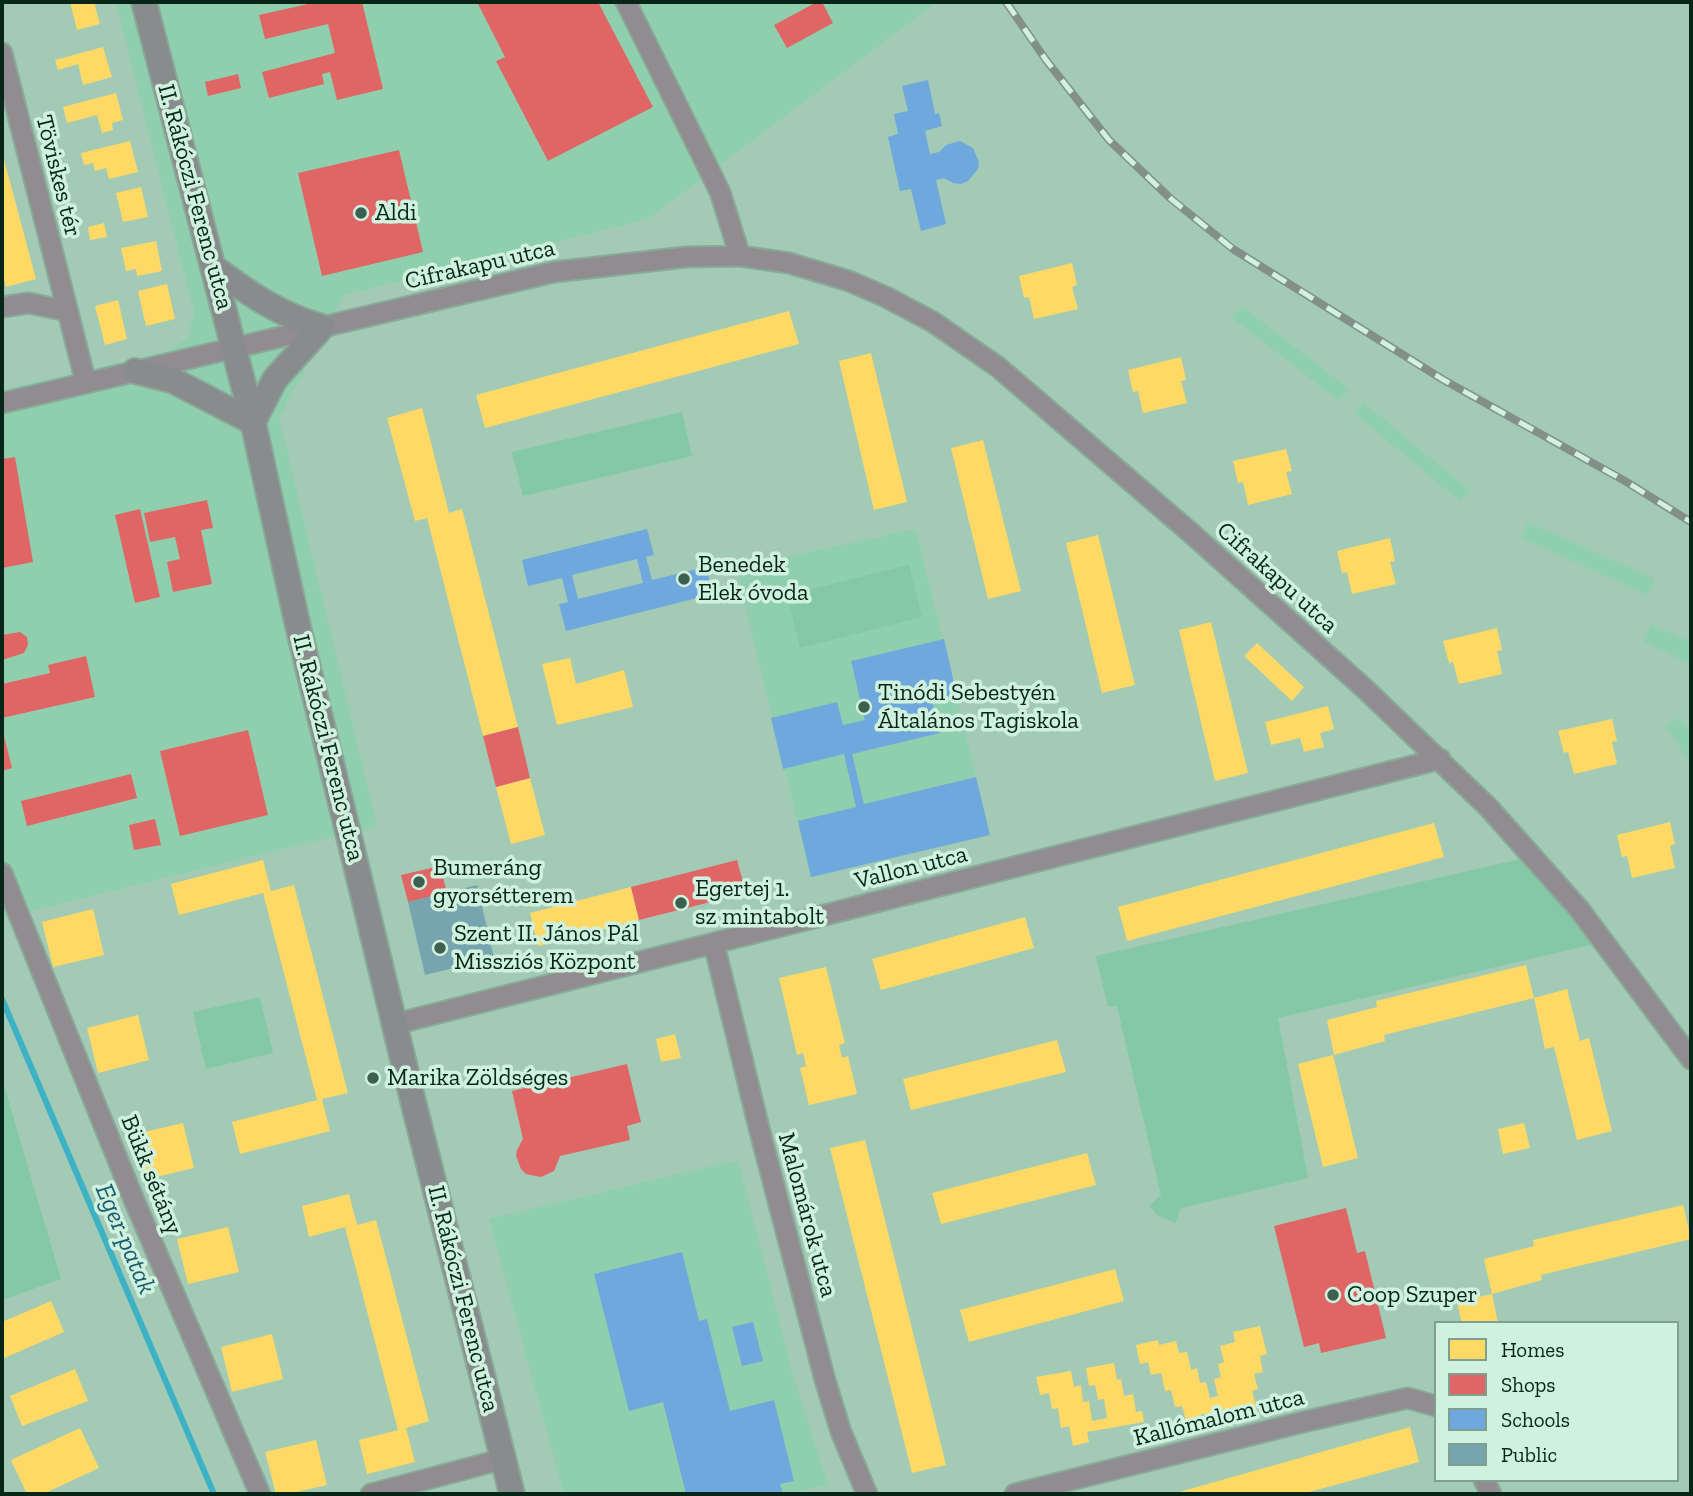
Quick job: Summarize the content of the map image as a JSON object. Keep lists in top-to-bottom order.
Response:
{
  "streets": {
    "main road": ["II. Rákóczi Ferenc utca"],
    "street": [
      "Töviskes tér",
      "Cifrakapu utca",
      "Vallon utca",
      "Bükk sétány",
      "Malomárok utca",
      "Kallómalom utca"
    ]
  },
  "crossings": [
    ["II. Rákóczi Ferenc utca", "Cifrakapu utca"],
    ["II. Rákóczi Ferenc utca", "Vallon utca"],
    ["Cifrakapu utca", "Vallon utca"],
    ["Vallon utca", "Malomárok utca"]
  ],
  "water": ["Eger-patak"],
  "places": [
    "Aldi",
    "Benedek Elek óvoda",
    "Tinódi Sebestyén Általános Tagiskola",
    "Bumeráng gyorsétterem",
    "Egertej 1. sz mintabolt",
    "Szent II. János Pál Missziós Központ",
    "Marika Zöldséges",
    "Coop Szuper"
  ],
  "legend": [
    "Homes",
    "Shops",
    "Schools",
    "Public"
  ]
}
